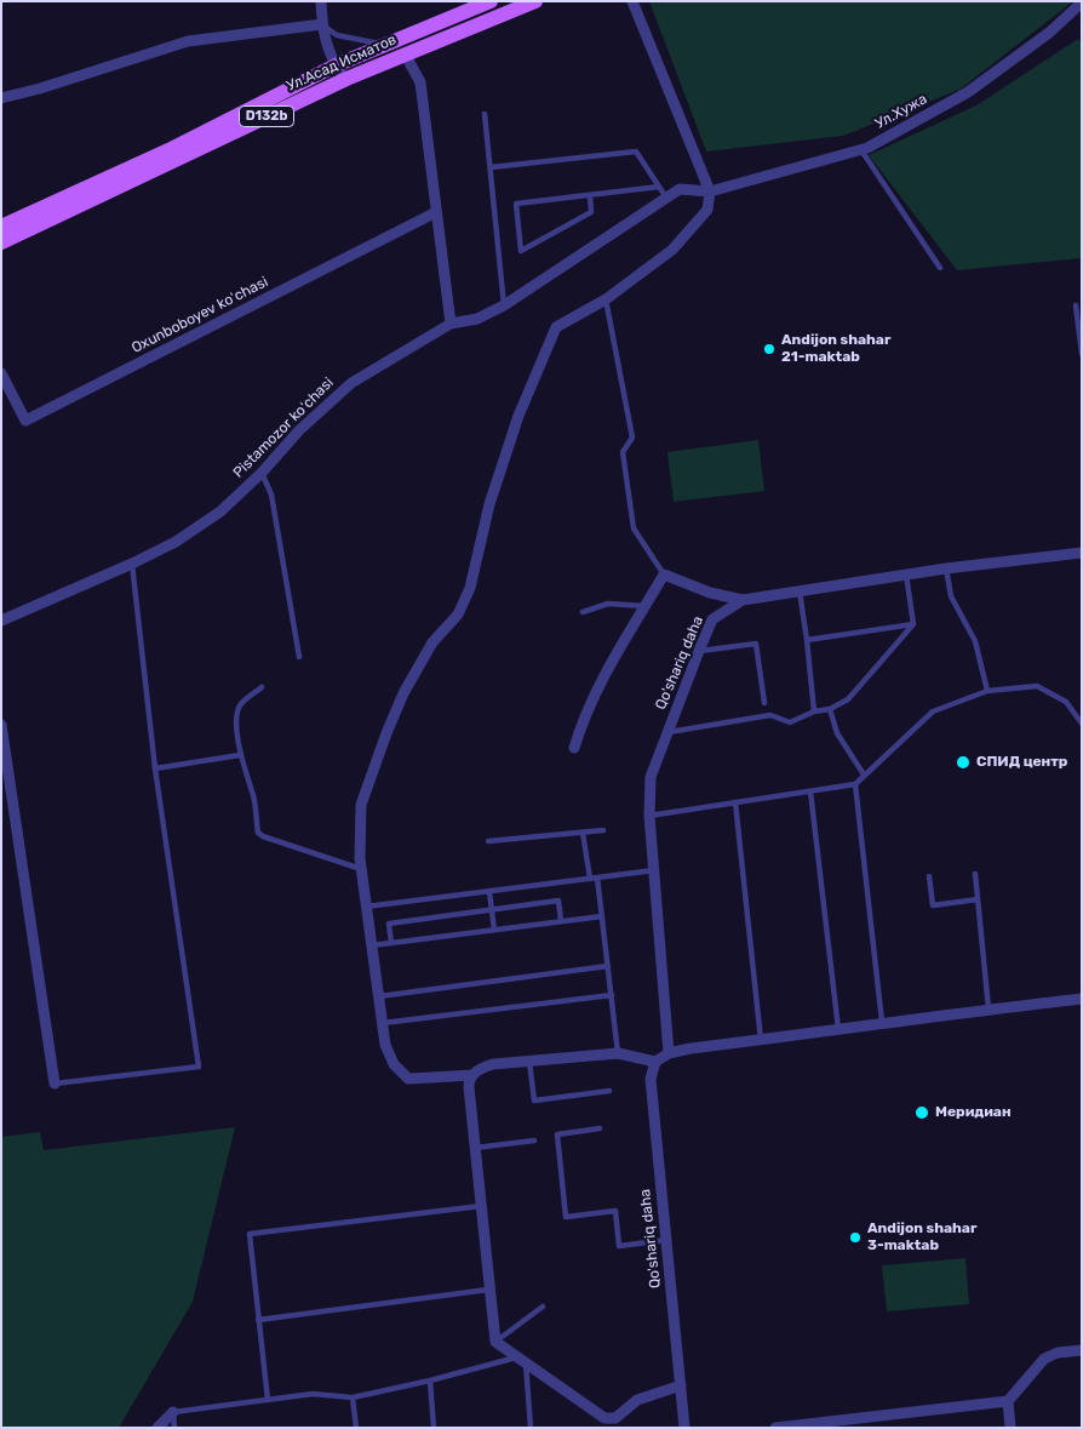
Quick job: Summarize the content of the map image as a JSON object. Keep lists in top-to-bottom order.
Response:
{
  "streets": {
    "main road": ["Ул.Асад Исматов", "D132b"],
    "street": [
      "Ул.Хужа",
      "Oxunboboyev koʻchasi",
      "Pistamozor koʻchasi",
      "Qo'shariq daha"
    ]
  },
  "crossings": [
    ["Ул.Хужа", "Pistamozor koʻchasi"]
  ],
  "places": [
    "Andijon shahar 21-maktab",
    "СПИД центр",
    "Меридиан",
    "Andijon shahar 3-maktab"
  ]
}
